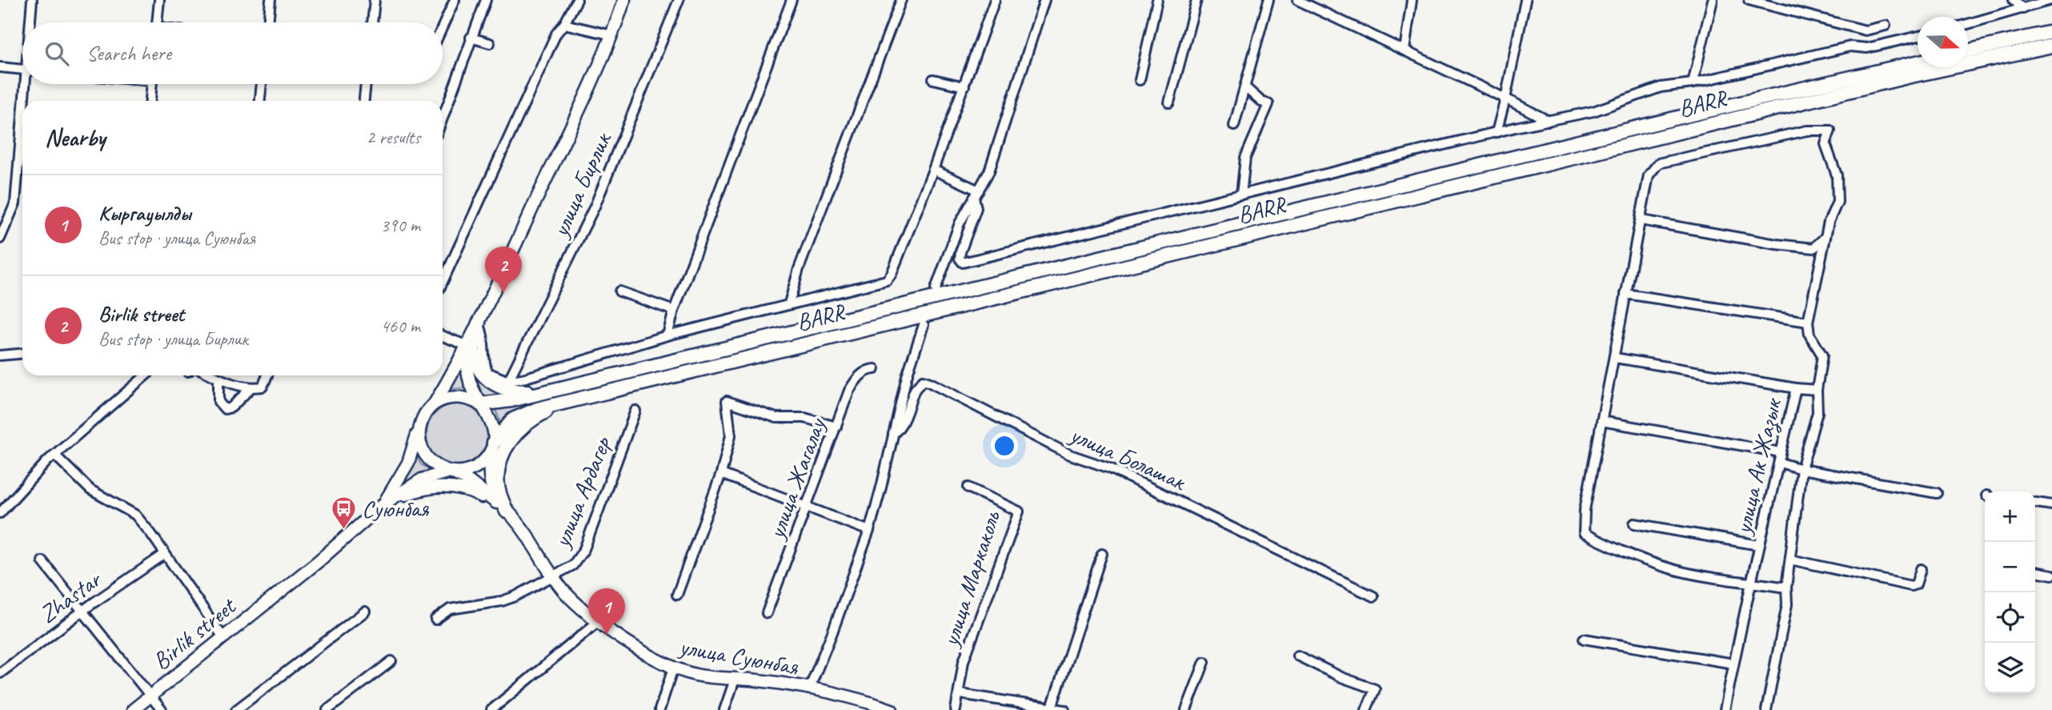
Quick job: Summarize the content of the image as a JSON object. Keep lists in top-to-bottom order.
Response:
{
  "streets": {
    "highway": ["BARR"],
    "main road": ["Birlik street", "улица Суюнбая"],
    "street": [
      "улица Бирлик",
      "улица Болашак",
      "улица Ак Жазык",
      "улица Жагалау",
      "улица Ардагер",
      "улица Маркаколь",
      "Zhastar"
    ]
  },
  "crossings": [
    ["BARR", "улица Суюнбая"],
    ["улица Ардагер", "улица Суюнбая"]
  ],
  "places": {
    "bus stop": ["Суюнбая"]
  },
  "north": "right",
  "page": {
    "search": "Search here",
    "heading": ["Nearby", "2 results"],
    "list": [
      {
        "mark": "1",
        "name": "Кыргауылды",
        "note": "Bus stop · улица Суюнбая",
        "value": "390 m"
      },
      {
        "mark": "2",
        "name": "Birlik street",
        "note": "Bus stop · улица Бирлик",
        "value": "460 m"
      }
    ],
    "pins": ["2", "1"],
    "map_buttons": ["+", "−"]
  }
}
